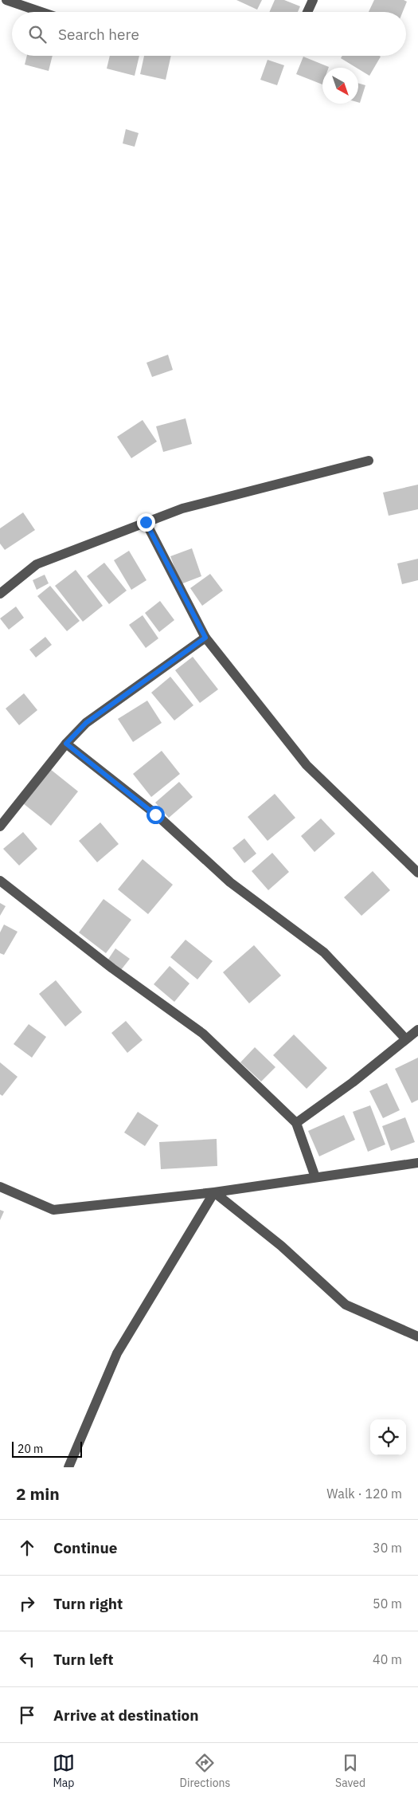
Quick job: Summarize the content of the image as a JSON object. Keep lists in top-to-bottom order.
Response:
{
  "scale_bar": "20 m",
  "north": "bottom right",
  "page": {
    "search": "Search here",
    "scale": "20 m",
    "heading": ["2 min", "Walk · 120 m"],
    "list": [
      ["Continue", "30 m"],
      ["Turn right", "50 m"],
      ["Turn left", "40 m"],
      "Arrive at destination"
    ],
    "nav": ["Map", "Directions", "Saved"]
  }
}
